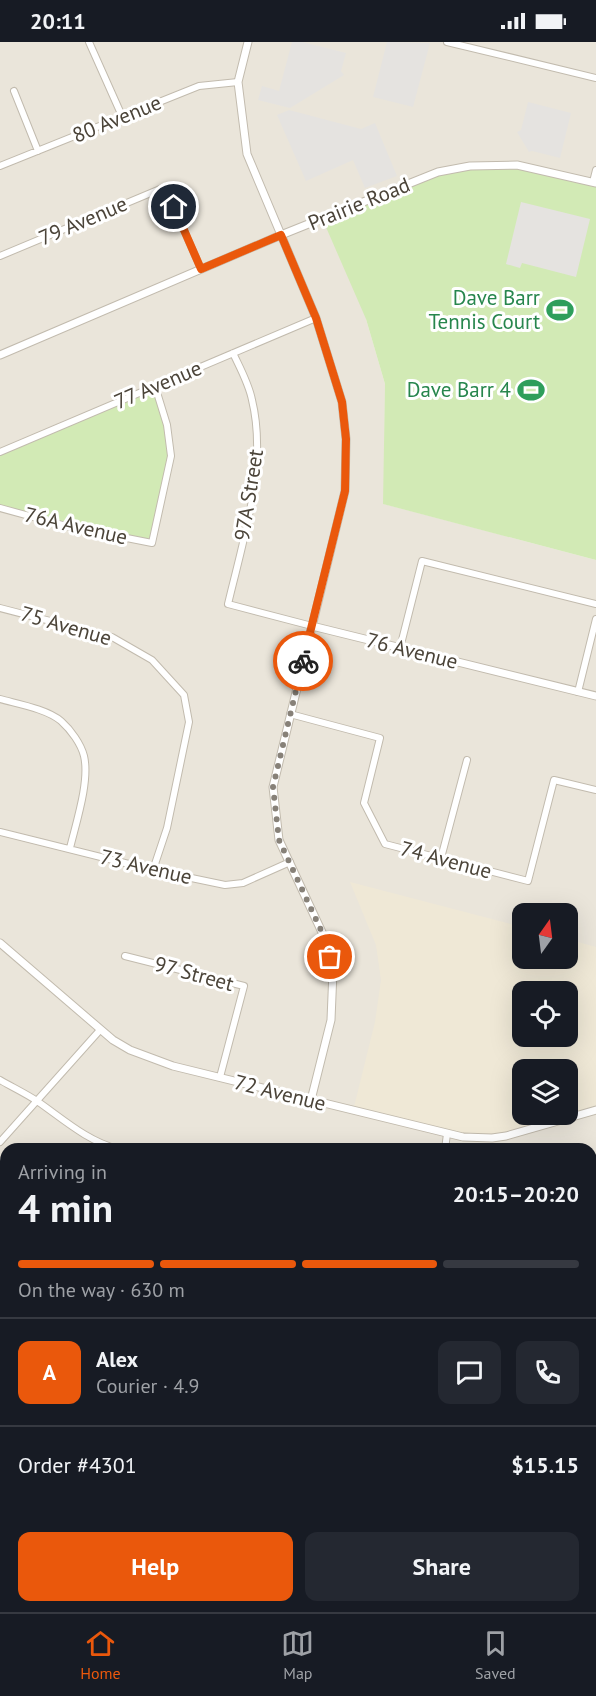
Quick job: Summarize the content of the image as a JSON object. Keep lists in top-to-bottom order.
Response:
{
  "streets": {
    "street": [
      "80 Avenue",
      "Prairie Road",
      "79 Avenue",
      "77 Avenue",
      "97A Street",
      "76A Avenue",
      "75 Avenue",
      "76 Avenue",
      "74 Avenue",
      "73 Avenue",
      "97 Street",
      "72 Avenue"
    ]
  },
  "crossings": [
    ["Prairie Road", "79 Avenue"],
    ["77 Avenue", "97A Street"],
    ["77 Avenue", "76A Avenue"],
    ["97A Street", "76 Avenue"],
    ["75 Avenue", "73 Avenue"],
    ["97 Street", "72 Avenue"]
  ],
  "places": {
    "sports": ["Dave Barr Tennis Court", "Dave Barr 4"]
  },
  "north": "top",
  "page": {
    "status": "20:11",
    "heading": ["4 min", "Arriving in", "20:15–20:20"],
    "panel": [
      "Alex",
      "Courier · 4.9",
      "Order #4301",
      "$15.15"
    ],
    "bar": "On the way · 630 m",
    "round": "A",
    "buttons": ["Help", "Share"],
    "tabs": ["Home", "Map", "Saved"]
  }
}
